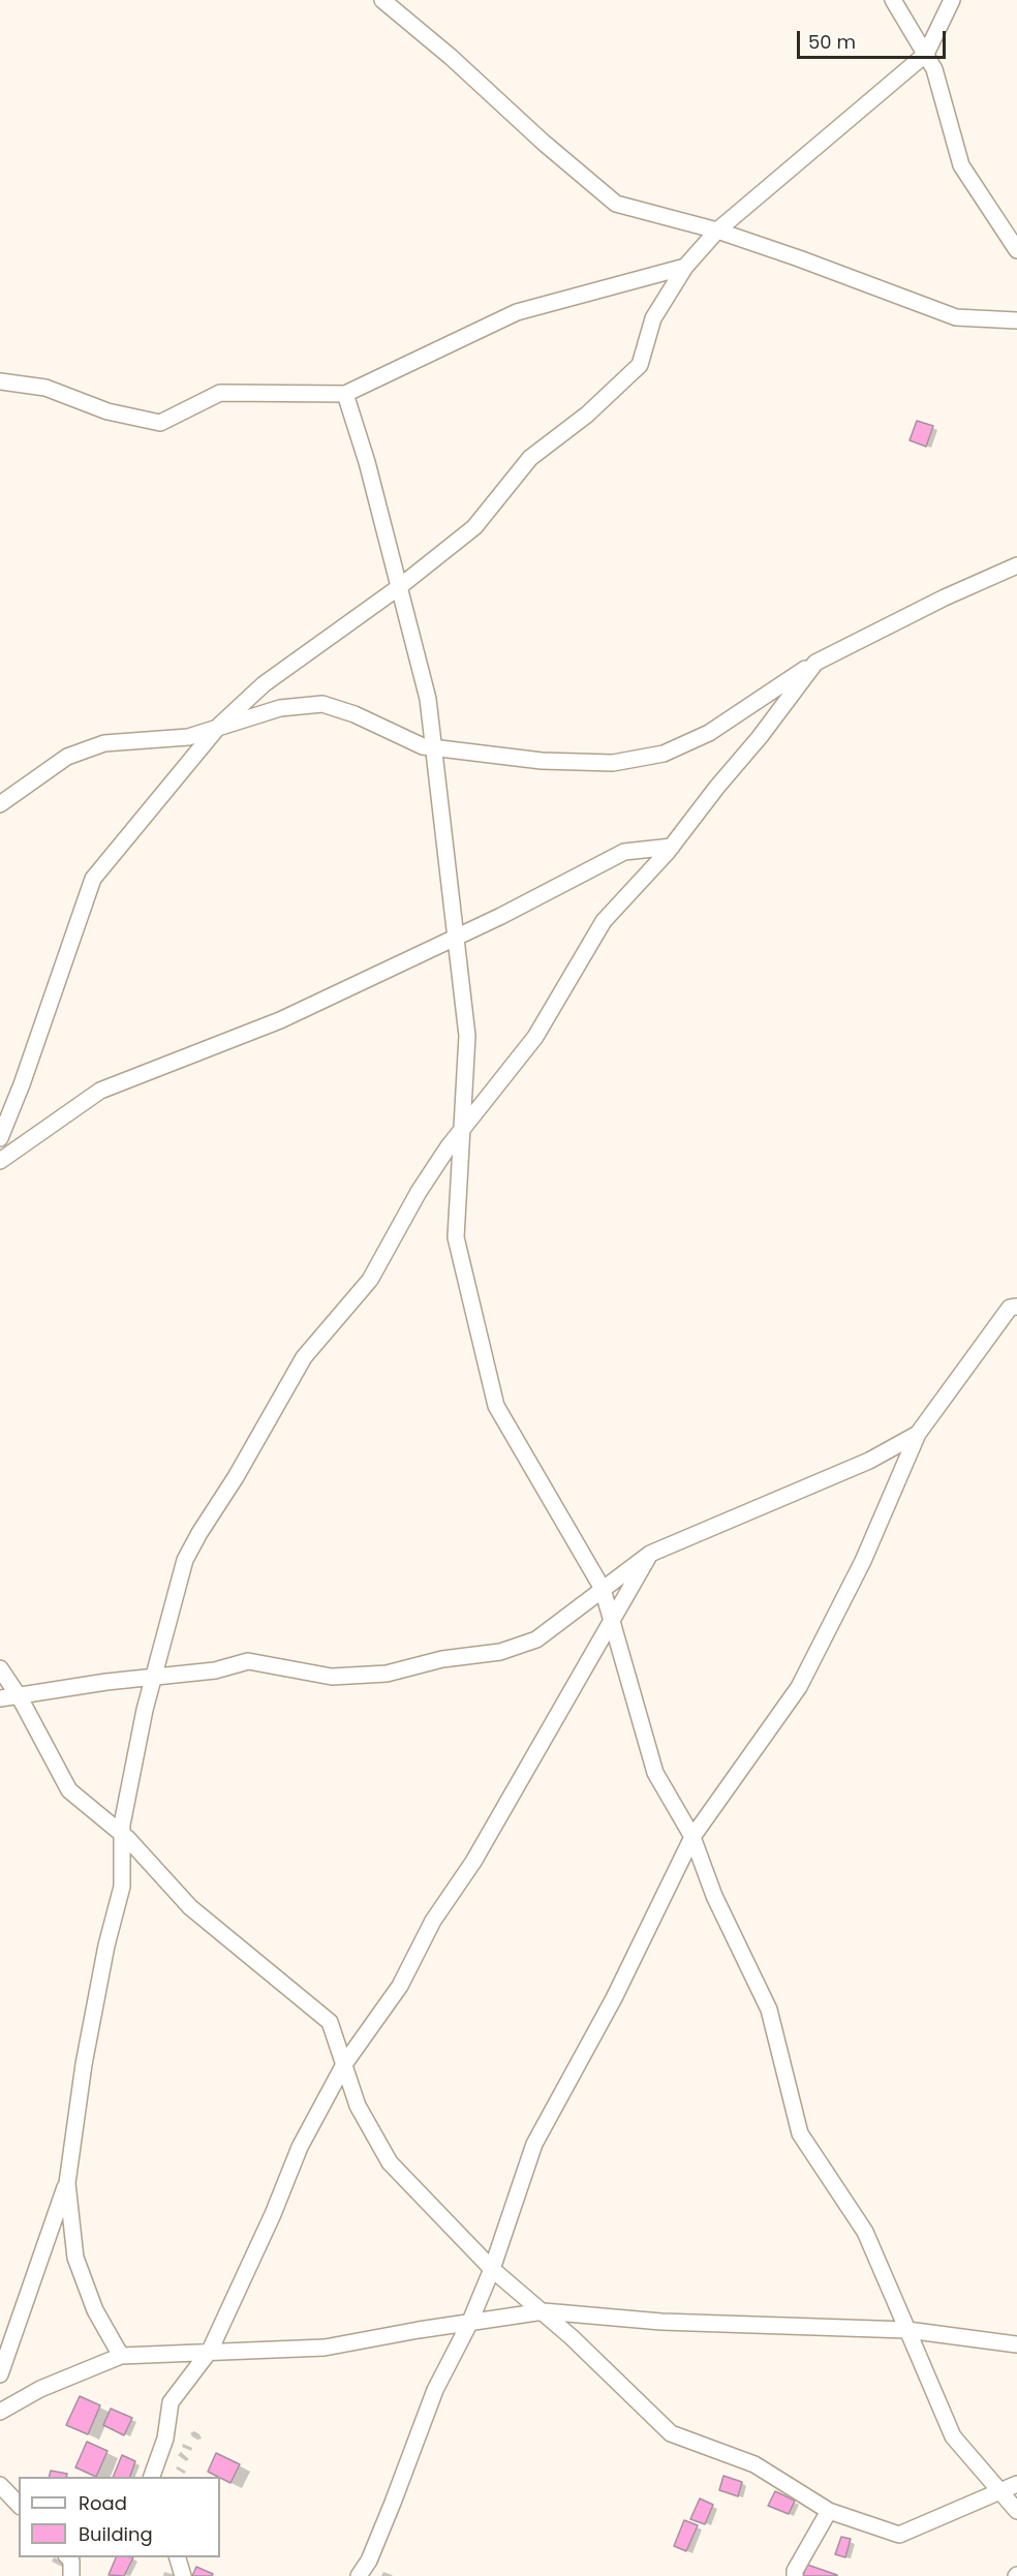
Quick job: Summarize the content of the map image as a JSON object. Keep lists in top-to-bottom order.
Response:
{
  "legend": ["Road", "Building"],
  "scale_bar": "50 m"
}
